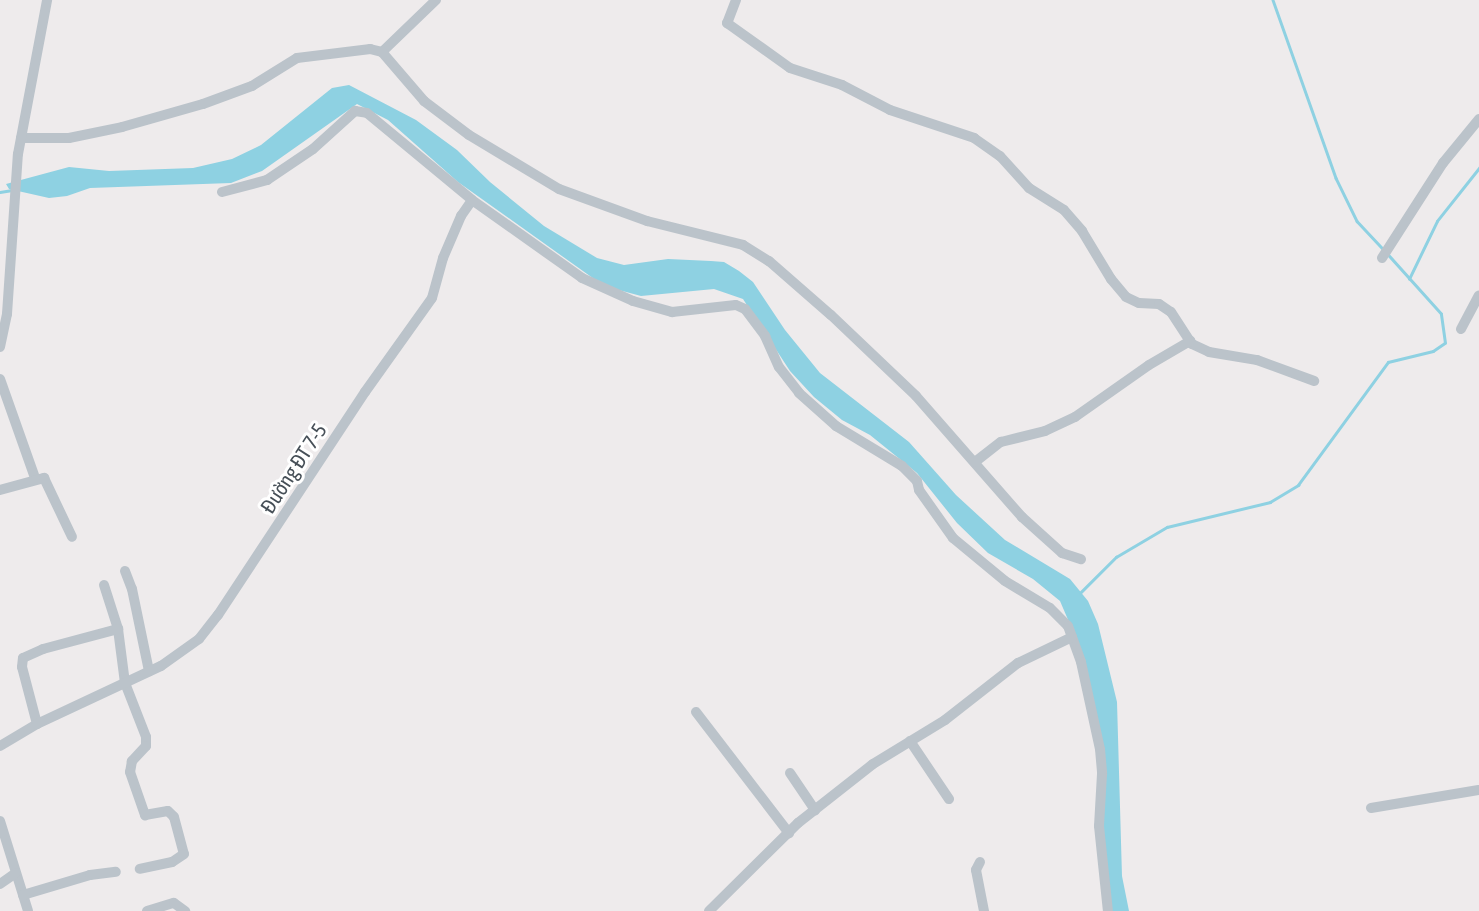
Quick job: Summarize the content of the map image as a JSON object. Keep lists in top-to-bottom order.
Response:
{
  "streets": {
    "street": ["Đường ĐT 7-5"]
  }
}
